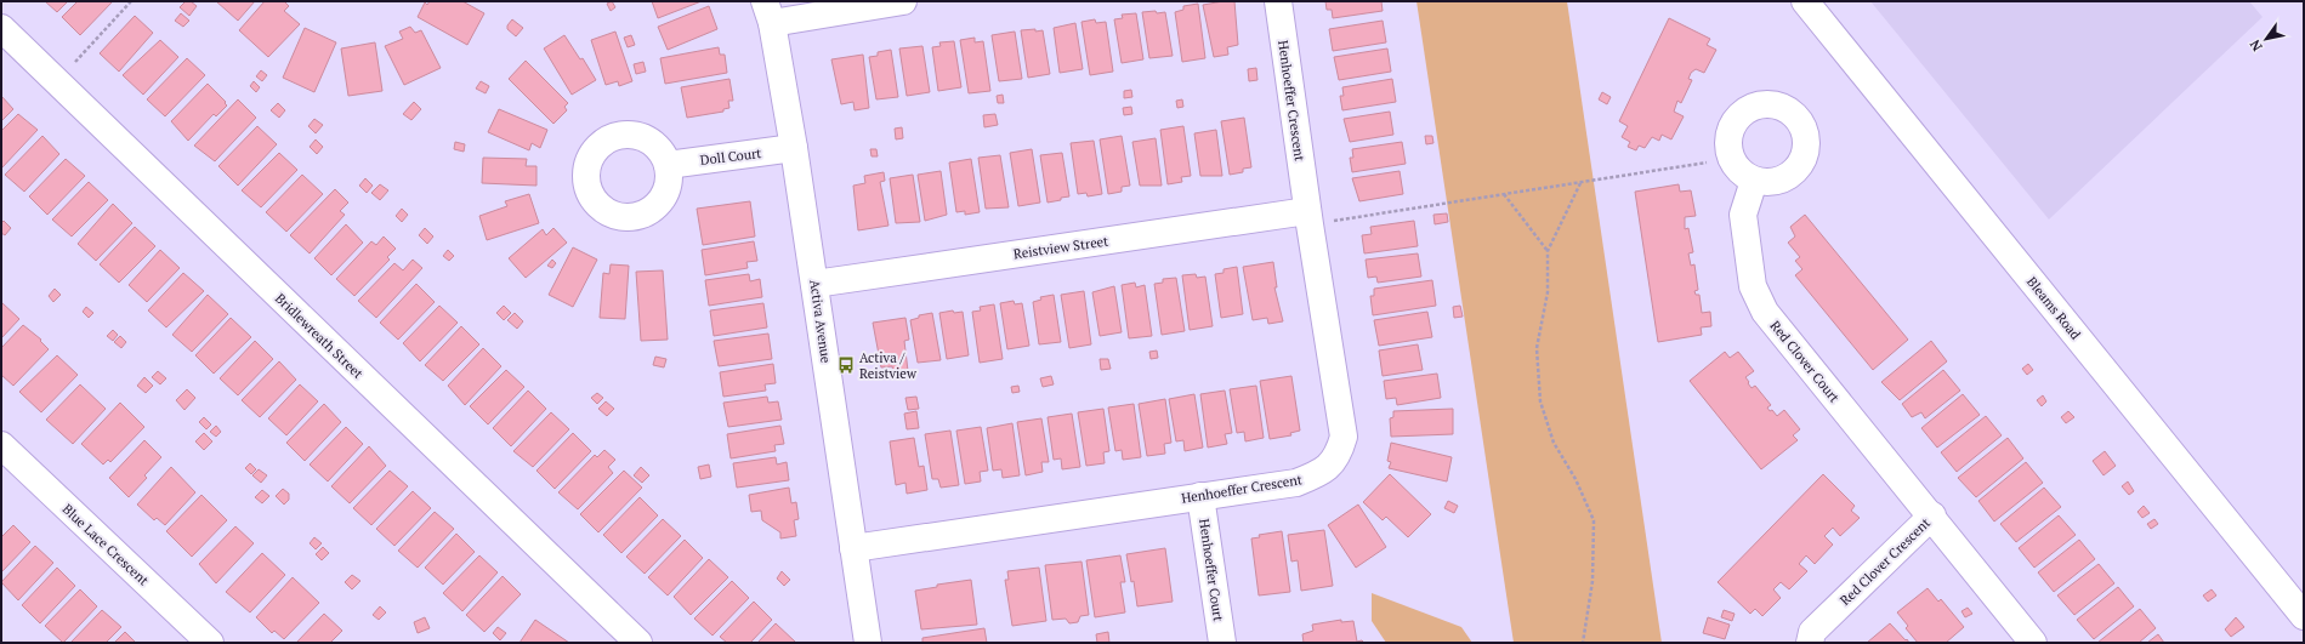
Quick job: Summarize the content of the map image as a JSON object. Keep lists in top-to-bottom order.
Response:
{
  "streets": {
    "street": [
      "Henhoeffer Crescent",
      "Doll Court",
      "Reistview Street",
      "Bleams Road",
      "Activa Avenue",
      "Bridlewreath Street",
      "Red Clover Court",
      "Blue Lace Crescent",
      "Red Clover Crescent",
      "Henhoeffer Court"
    ]
  },
  "crossings": [
    ["Henhoeffer Crescent", "Reistview Street"],
    ["Henhoeffer Crescent", "Activa Avenue"],
    ["Henhoeffer Crescent", "Henhoeffer Court"],
    ["Doll Court", "Activa Avenue"],
    ["Reistview Street", "Activa Avenue"],
    ["Red Clover Court", "Red Clover Crescent"]
  ],
  "places": {
    "bus stop": ["Activa / Reistview"]
  },
  "north": "bottom left"
}
